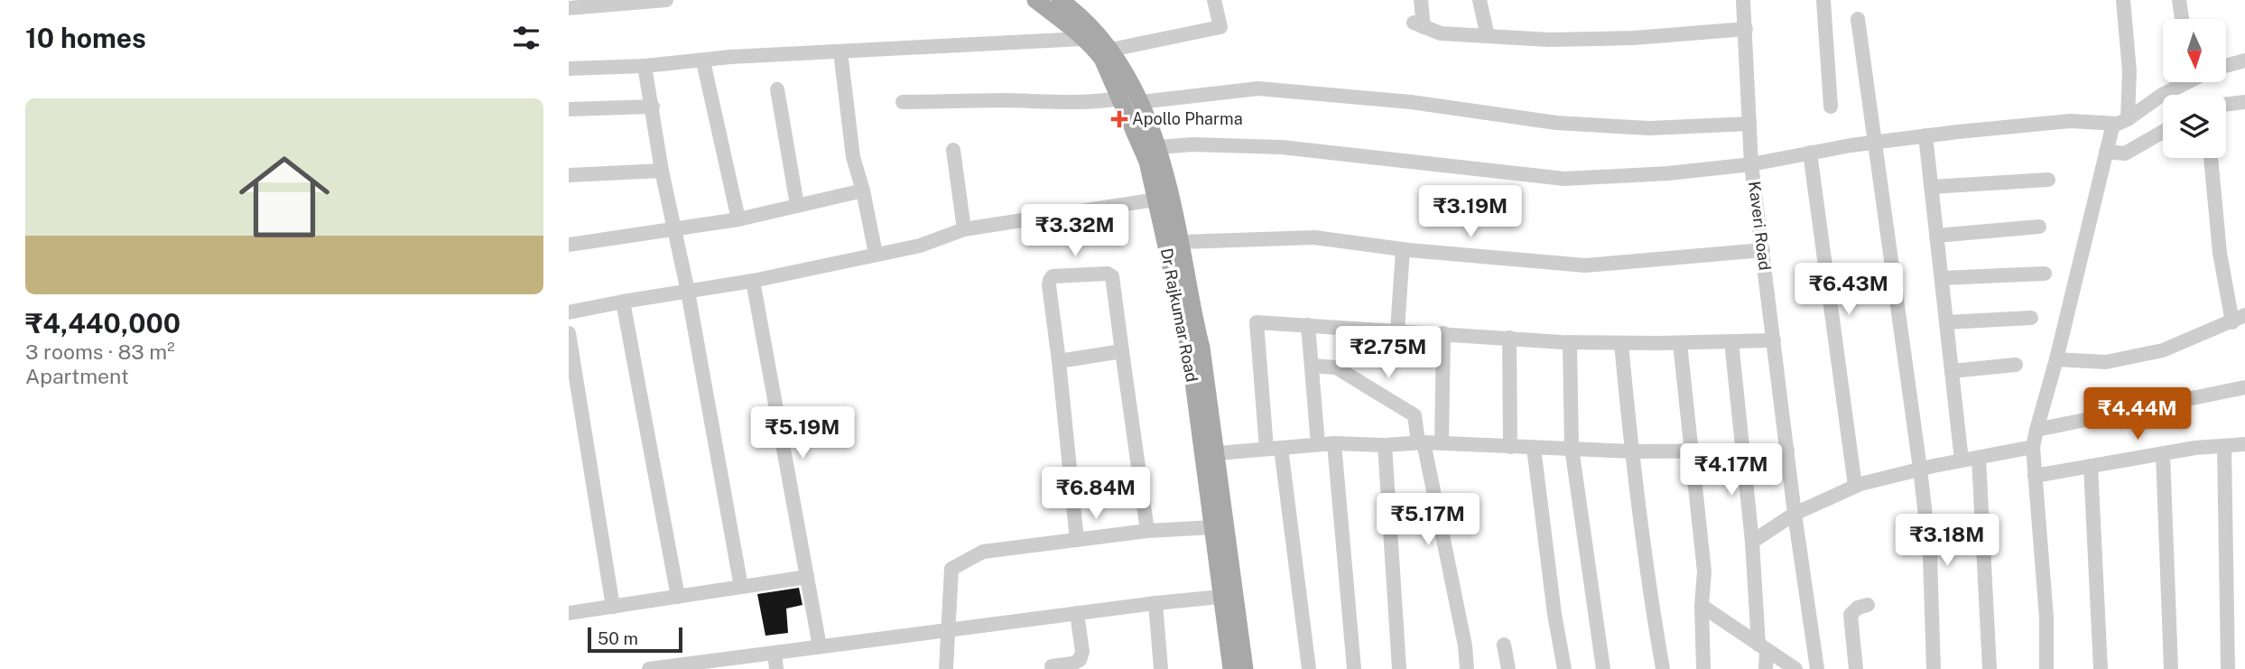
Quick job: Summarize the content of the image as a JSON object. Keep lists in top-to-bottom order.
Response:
{
  "streets": {
    "main road": ["Dr Rajkumar Road"],
    "street": ["Kaveri Road"]
  },
  "places": {
    "health": ["Apollo Pharma"]
  },
  "scale_bar": "50 m",
  "north": "bottom",
  "page": {
    "heading": "10 homes",
    "list": [
      {
        "name": "₹4,440,000",
        "note": "3 rooms · 83 m² · Apartment"
      }
    ],
    "price": [
      "₹3.19M",
      "₹3.32M",
      "₹6.43M",
      "₹2.75M",
      "₹4.44M",
      "₹5.19M",
      "₹4.17M",
      "₹6.84M",
      "₹5.17M",
      "₹3.18M"
    ],
    "scale": "50 m"
  }
}
